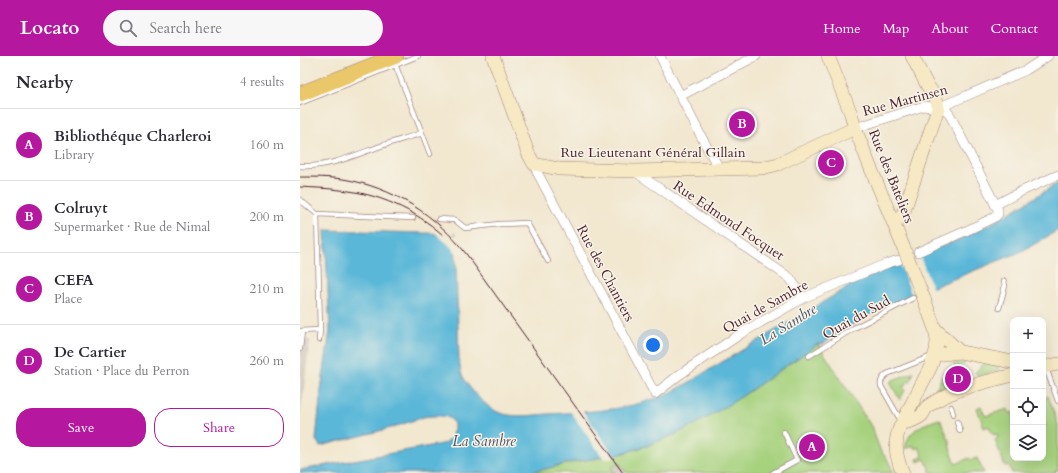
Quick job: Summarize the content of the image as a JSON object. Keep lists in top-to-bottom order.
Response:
{
  "streets": {
    "main road": ["Rue Lieutenant Général Gillain", "Rue des Bateliers"],
    "street": [
      "Rue Martinsen",
      "Rue Edmond Focquet",
      "Rue des Chantiers",
      "Quai de Sambre"
    ],
    "lane": ["Quai du Sud"]
  },
  "crossings": [
    ["Rue Martinsen", "Rue Lieutenant Général Gillain"],
    ["Rue Martinsen", "Rue des Bateliers"],
    ["Rue Lieutenant Général Gillain", "Rue des Bateliers"],
    ["Rue Lieutenant Général Gillain", "Rue Edmond Focquet"],
    ["Rue Lieutenant Général Gillain", "Rue des Chantiers"],
    ["Rue des Bateliers", "Quai de Sambre"],
    ["Rue des Bateliers", "Quai du Sud"],
    ["Rue Edmond Focquet", "Quai de Sambre"],
    ["Rue des Chantiers", "Quai de Sambre"]
  ],
  "water": ["La Sambre"],
  "page": {
    "header": "Locato",
    "search": "Search here",
    "nav": [
      "Home",
      "Map",
      "About",
      "Contact"
    ],
    "heading": ["Nearby", "4 results"],
    "list": [
      {
        "mark": "A",
        "name": "Bibliothéque Charleroi",
        "note": "Library",
        "value": "160 m"
      },
      {
        "mark": "B",
        "name": "Colruyt",
        "note": "Supermarket · Rue de Nimal",
        "value": "200 m"
      },
      {
        "mark": "C",
        "name": "CEFA",
        "note": "Place",
        "value": "210 m"
      },
      {
        "mark": "D",
        "name": "De Cartier",
        "note": "Station · Place du Perron",
        "value": "260 m"
      }
    ],
    "pins": [
      "B",
      "C",
      "D",
      "A"
    ],
    "map_buttons": ["+", "−"],
    "buttons": ["Save", "Share"]
  }
}
